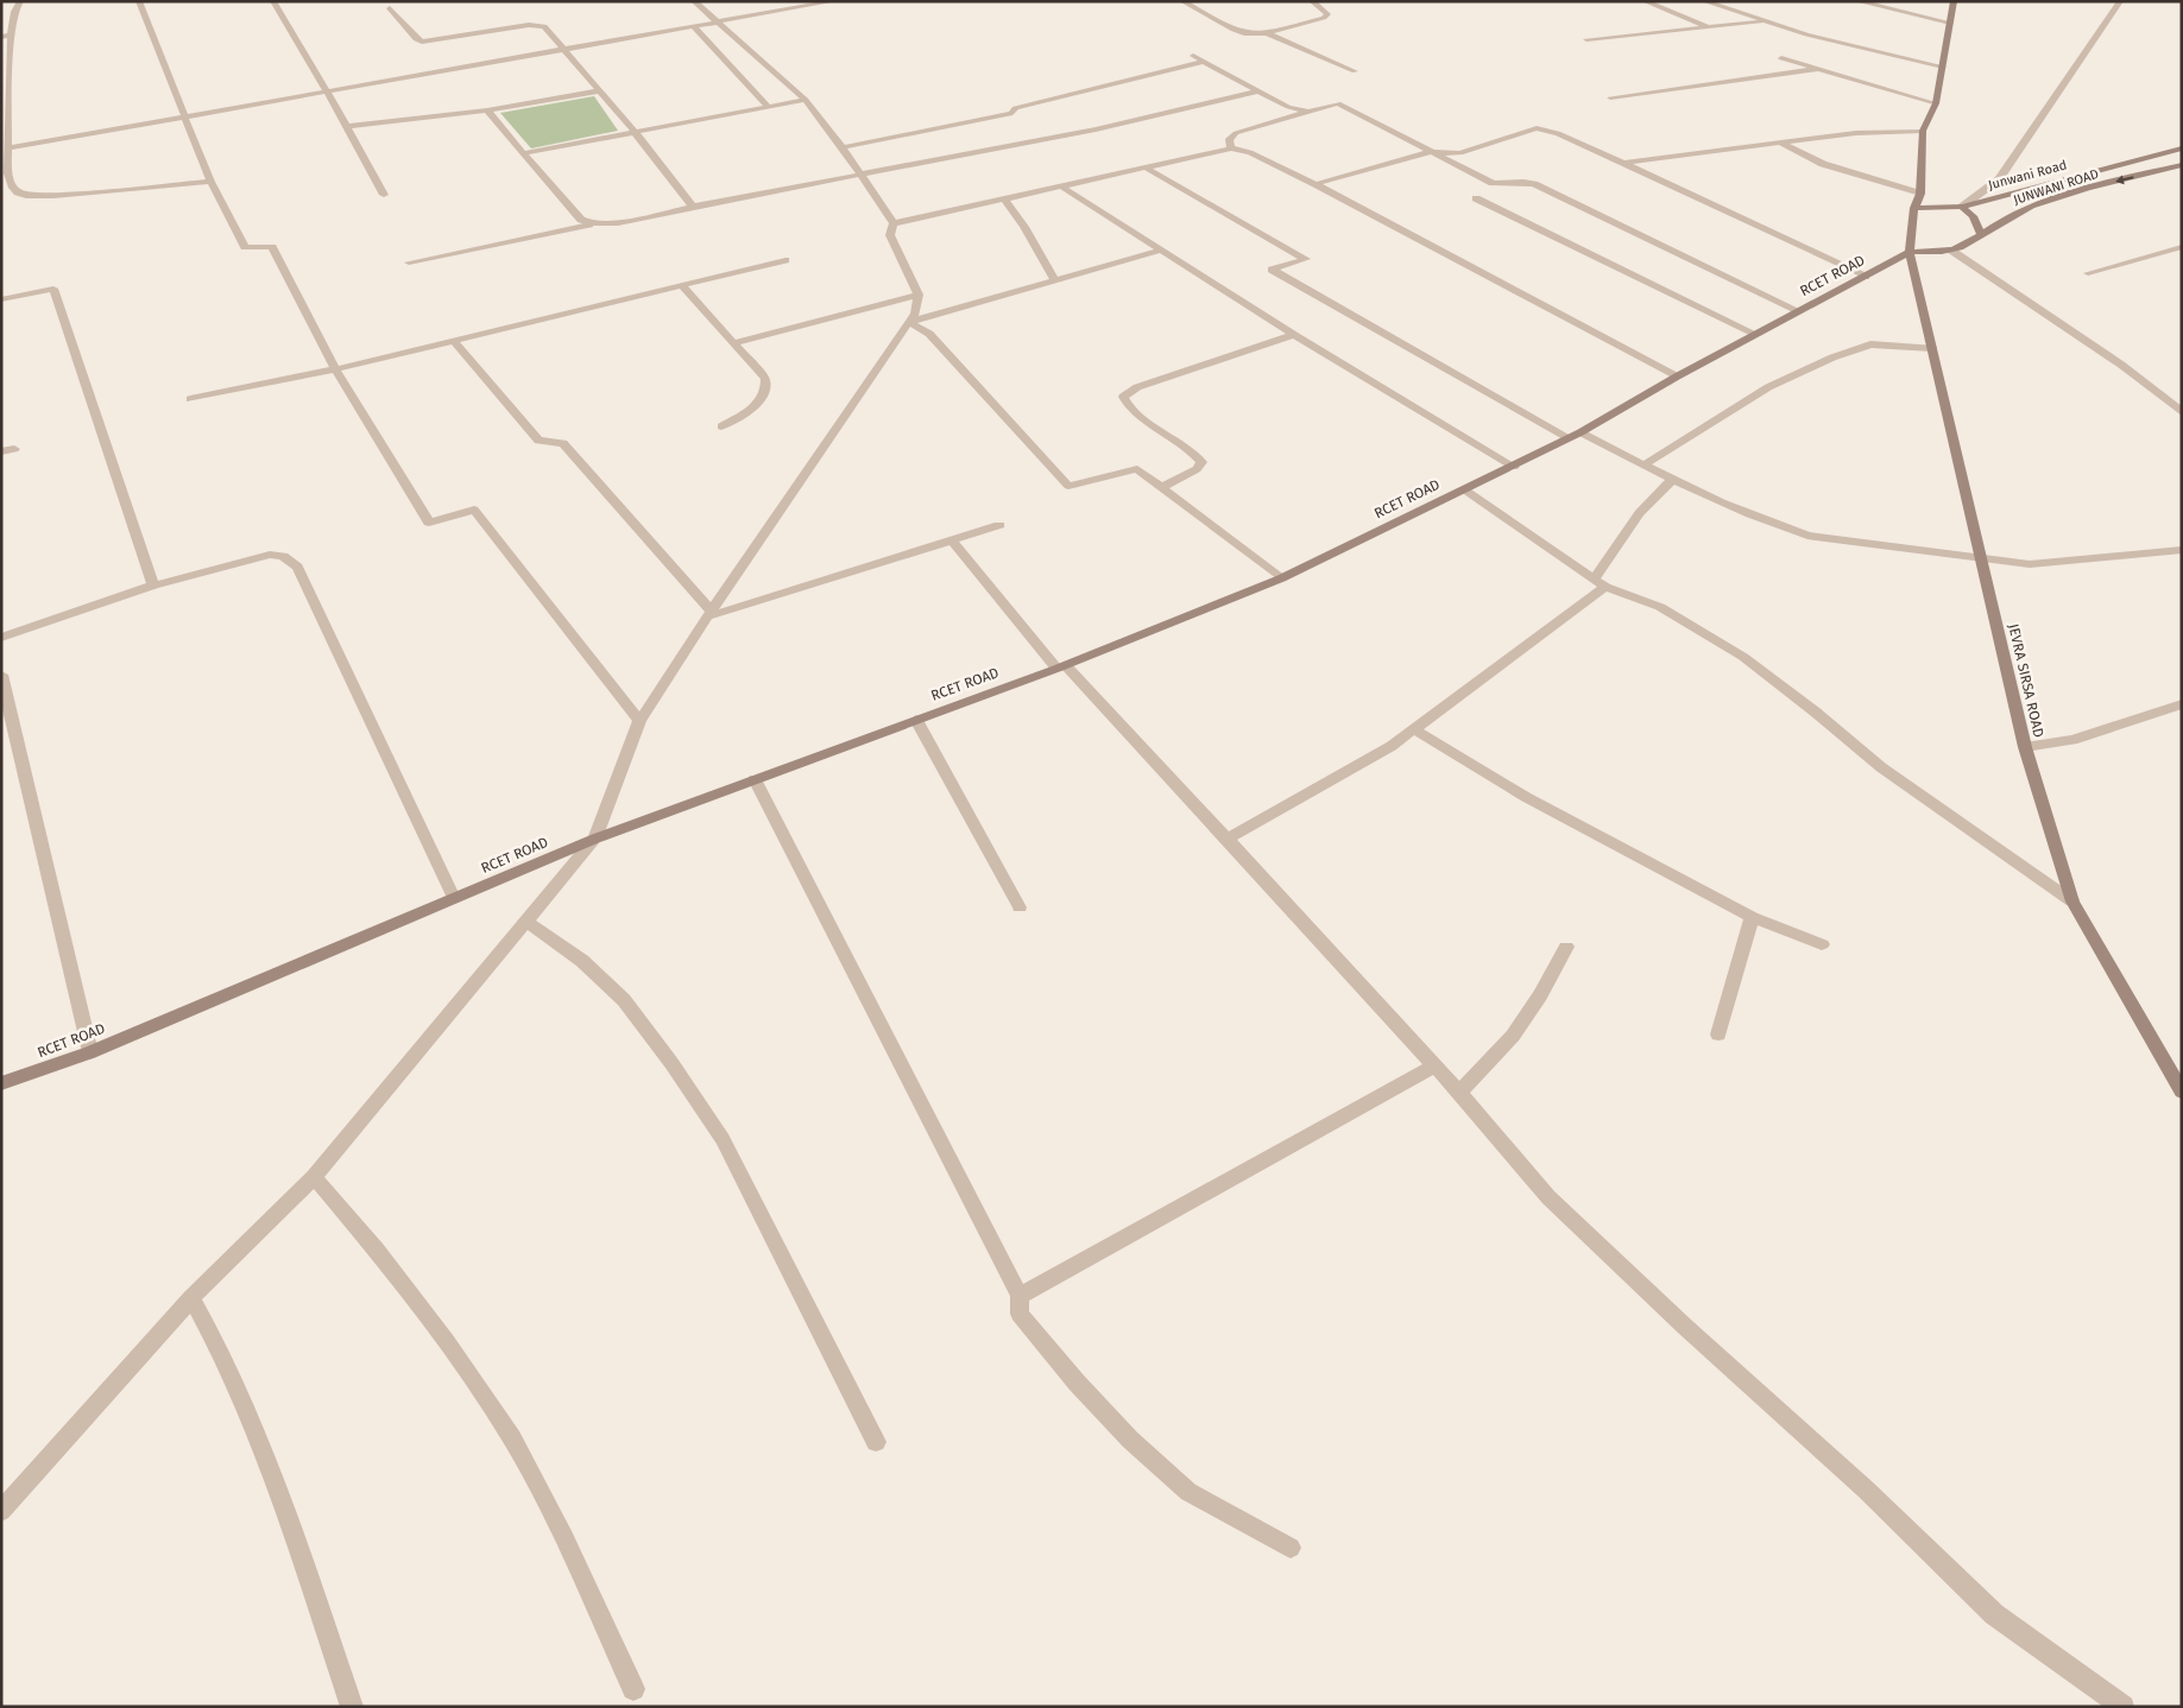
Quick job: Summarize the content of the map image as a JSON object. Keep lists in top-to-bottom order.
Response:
{
  "streets": {
    "main road": [
      "Junwani Road",
      "JUNWANI ROAD",
      "RCET ROAD",
      "JEVRA SIRSA ROAD"
    ]
  },
  "crossings": [
    ["Junwani Road", "JEVRA SIRSA ROAD"],
    ["JUNWANI ROAD", "RCET ROAD"],
    ["JUNWANI ROAD", "JEVRA SIRSA ROAD"],
    ["RCET ROAD", "JEVRA SIRSA ROAD"]
  ],
  "one_way": ["JUNWANI ROAD"]
}
